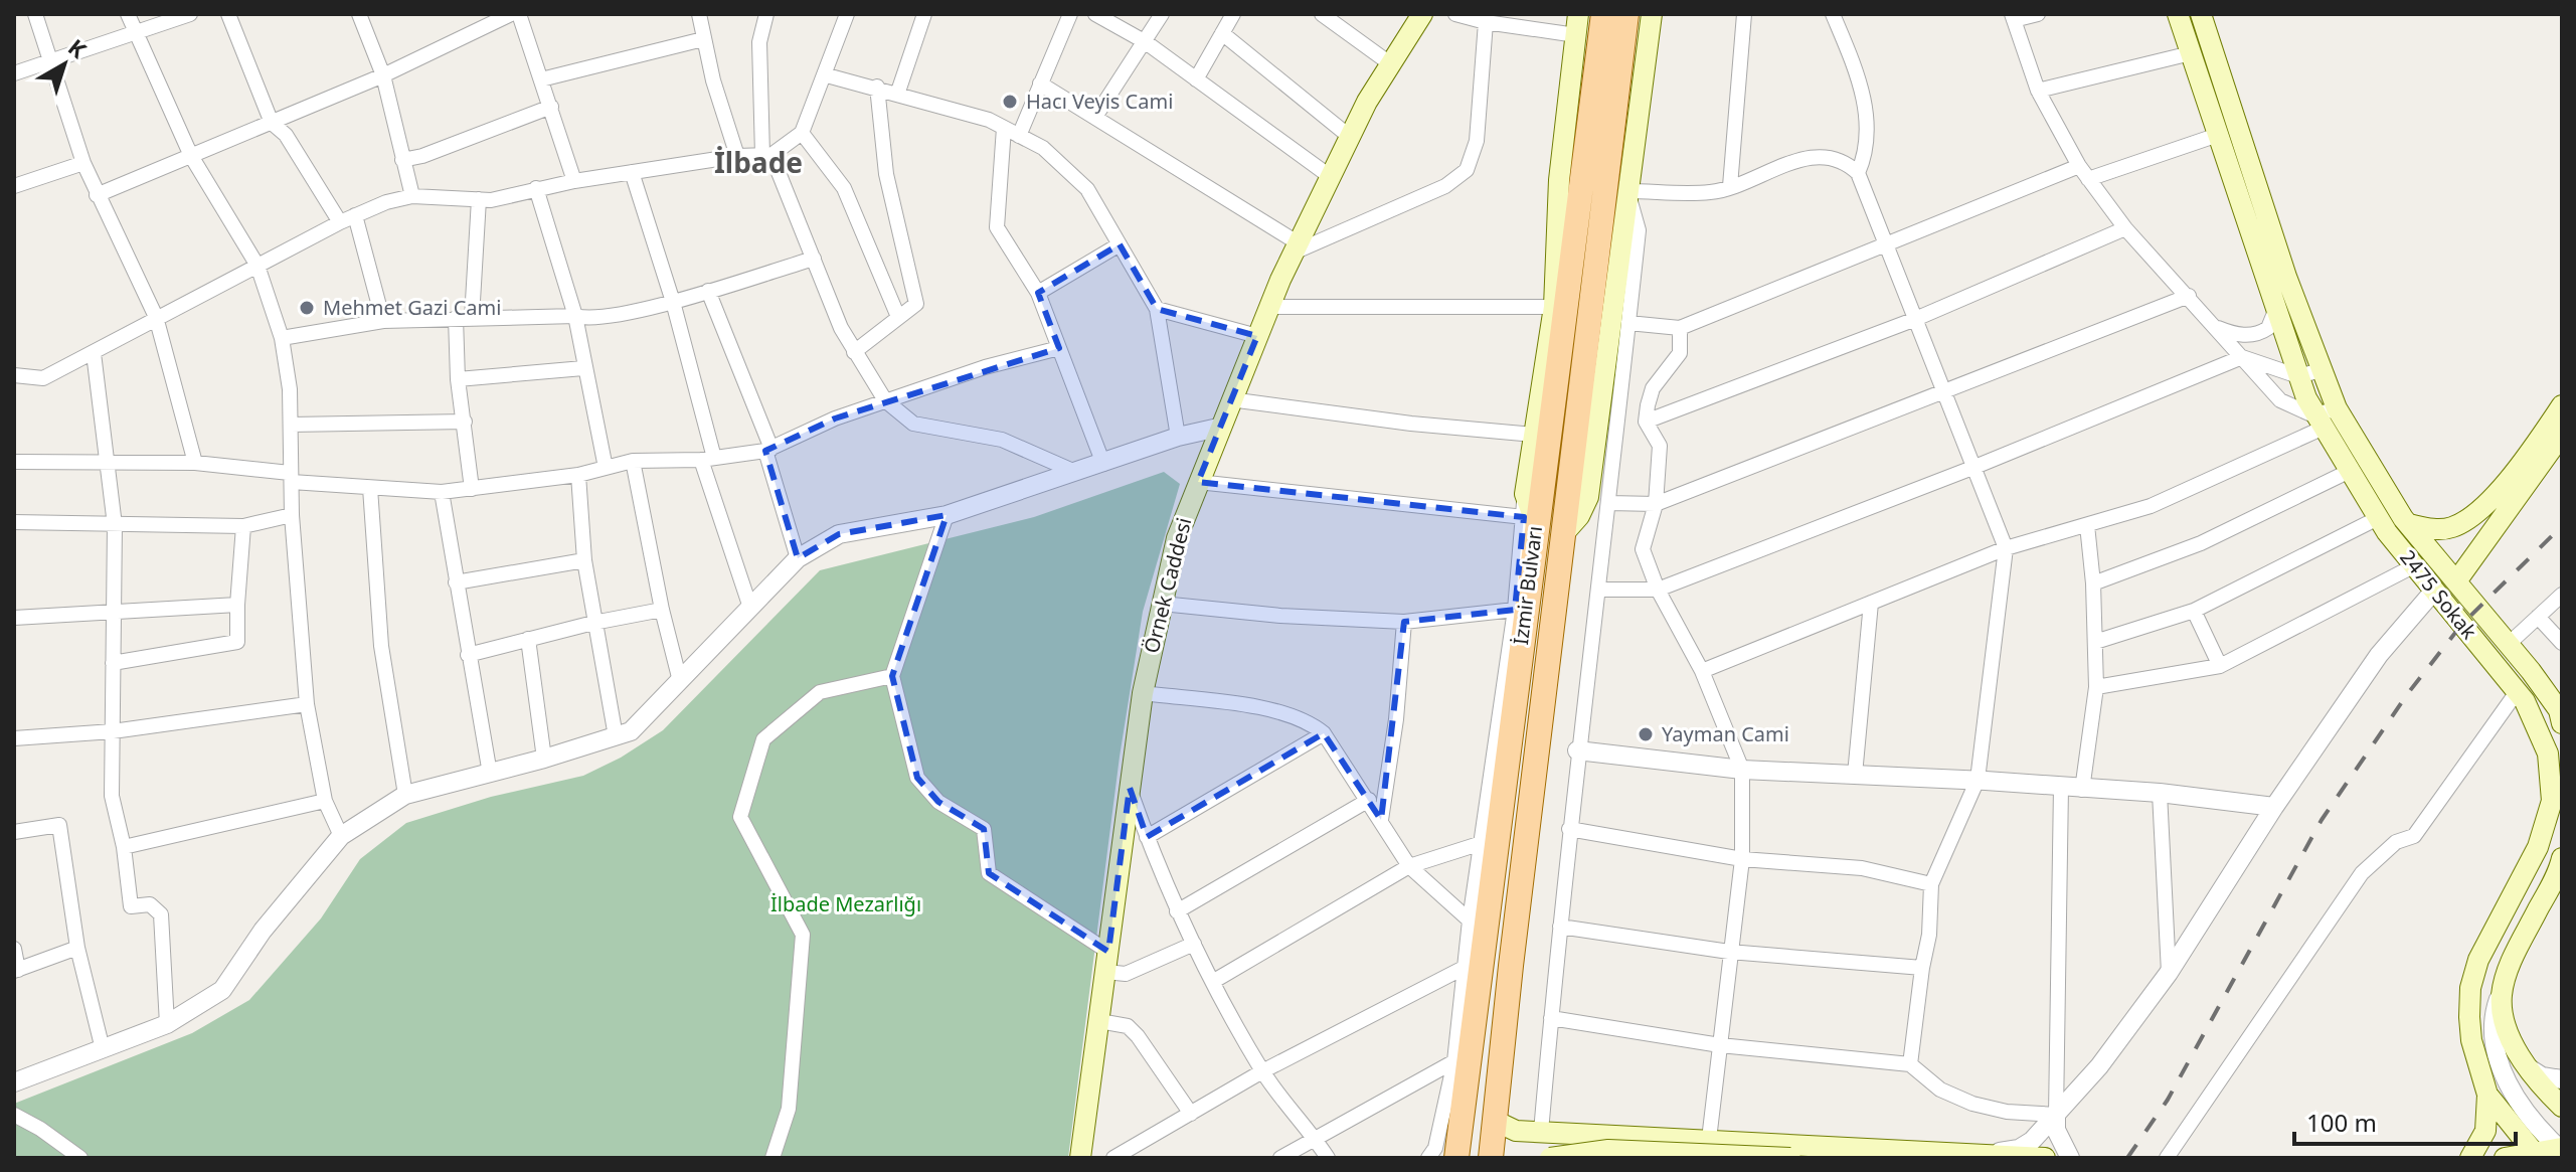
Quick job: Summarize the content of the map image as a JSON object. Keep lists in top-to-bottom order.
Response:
{
  "streets": {
    "main road": ["Örnek Caddesi", "İzmir Bulvarı", "2475 Sokak"]
  },
  "districts": ["İlbade"],
  "parks": ["İlbade Mezarlığı"],
  "places": ["Hacı Veyis Cami", "Mehmet Gazi Cami", "Yayman Cami"],
  "scale_bar": "100 m",
  "north": "top right"
}
